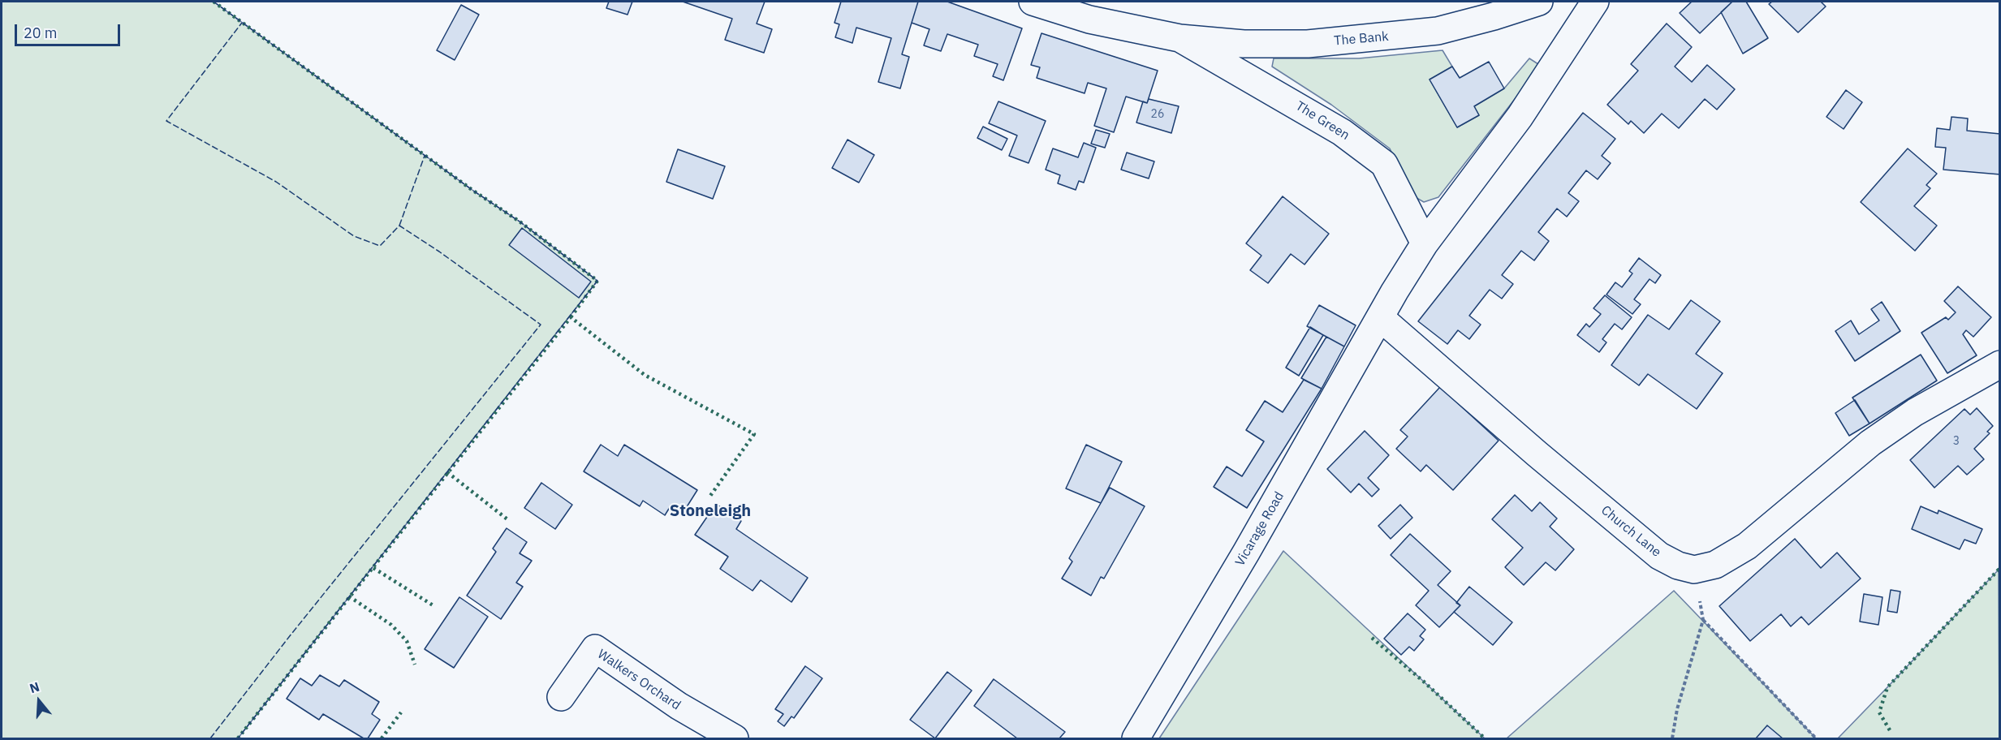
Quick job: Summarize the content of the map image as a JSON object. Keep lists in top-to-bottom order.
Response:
{
  "streets": {
    "street": [
      "The Bank",
      "The Green",
      "Vicarage Road",
      "Church Lane",
      "Walkers Orchard"
    ]
  },
  "crossings": [
    ["The Bank", "The Green"],
    ["Vicarage Road", "Church Lane"]
  ],
  "districts": ["Stoneleigh"],
  "house_numbers": ["26", "3"],
  "scale_bar": "20 m",
  "north": "top"
}
